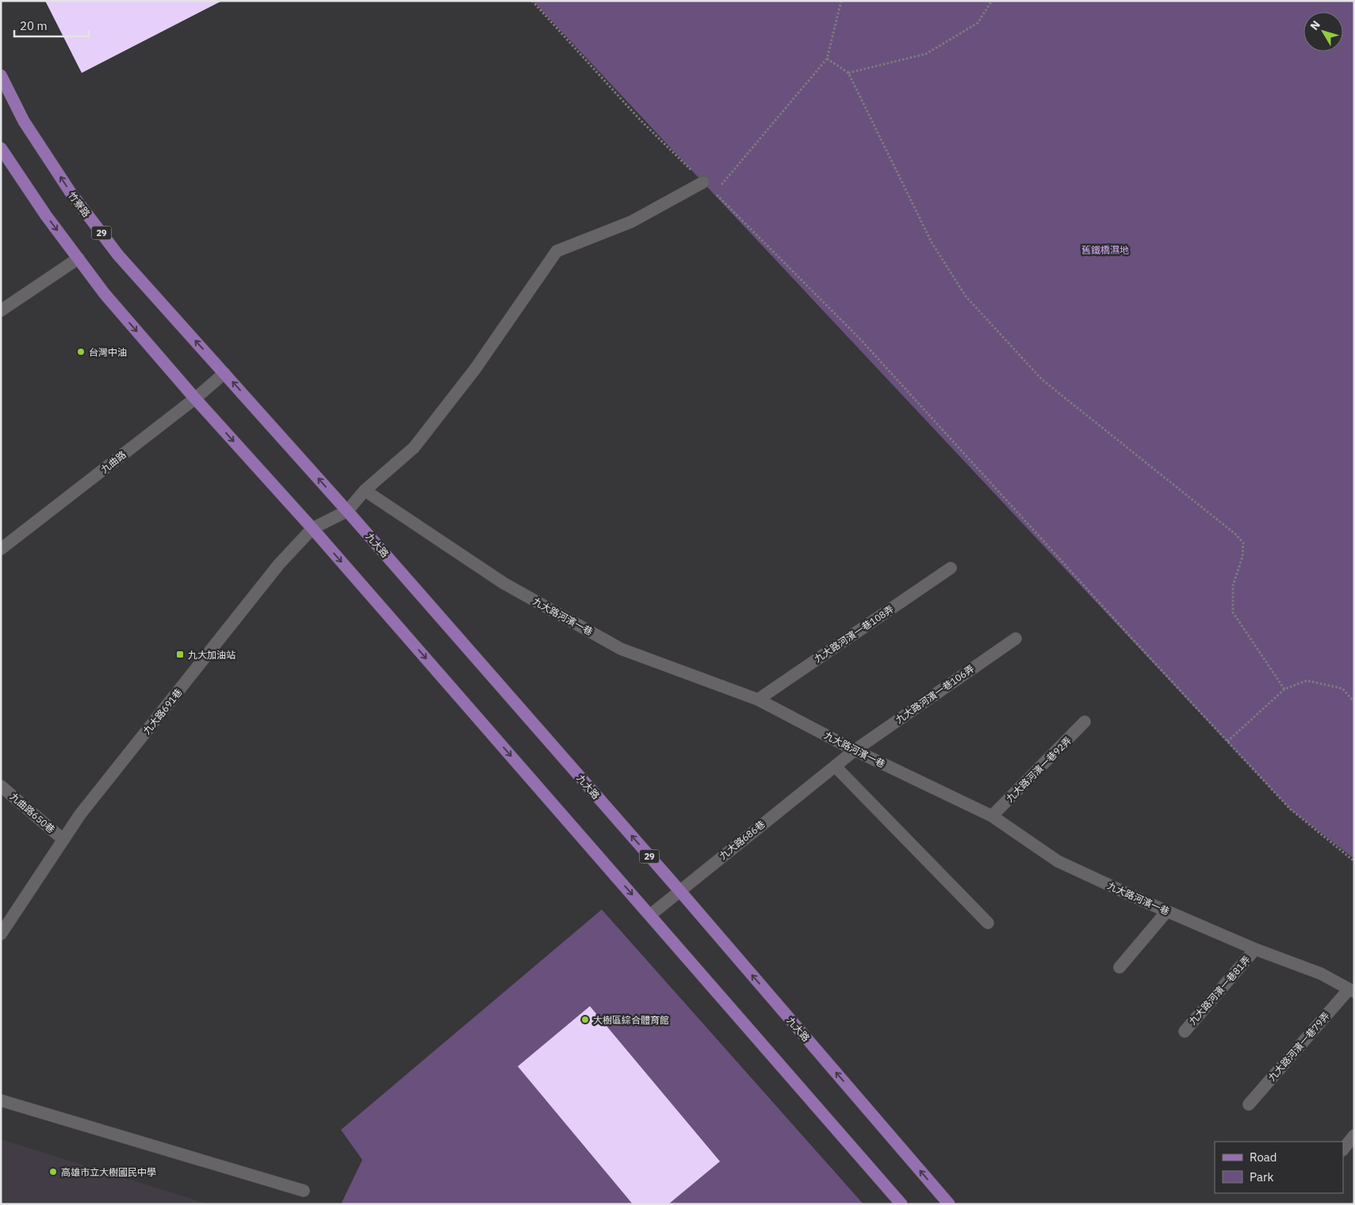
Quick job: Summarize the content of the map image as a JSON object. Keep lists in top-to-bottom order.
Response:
{
  "streets": {
    "main road": ["竹寮路", "29", "九大路"],
    "street": [
      "九曲路",
      "九大路河濱一巷",
      "九大路河濱一巷108弄",
      "九大路河濱一巷106弄",
      "九大路691巷",
      "九大路河濱一巷92弄",
      "九曲路650巷",
      "九大路686巷",
      "九大路河濱一巷81弄",
      "九大路河濱一巷79弄"
    ]
  },
  "crossings": [
    ["竹寮路", "九曲路"],
    ["竹寮路", "九大路"],
    ["九曲路", "九大路"],
    ["九大路", "九大路691巷"],
    ["九大路", "九大路686巷"],
    ["九大路河濱一巷", "九大路河濱一巷108弄"],
    ["九大路河濱一巷", "九大路河濱一巷106弄"],
    ["九大路河濱一巷", "九大路河濱一巷92弄"],
    ["九大路河濱一巷", "九大路686巷"],
    ["九大路河濱一巷", "九大路河濱一巷81弄"],
    ["九大路河濱一巷", "九大路河濱一巷79弄"],
    ["九大路河濱一巷106弄", "九大路686巷"],
    ["九大路691巷", "九曲路650巷"]
  ],
  "parks": ["舊鐵橋濕地"],
  "places": {
    "other": ["台灣中油", "大樹區綜合體育館", "高雄市立大樹國民中學"],
    "transit": ["九大加油站"]
  },
  "legend": ["Road", "Park"],
  "scale_bar": "20 m",
  "north": "top left"
}
